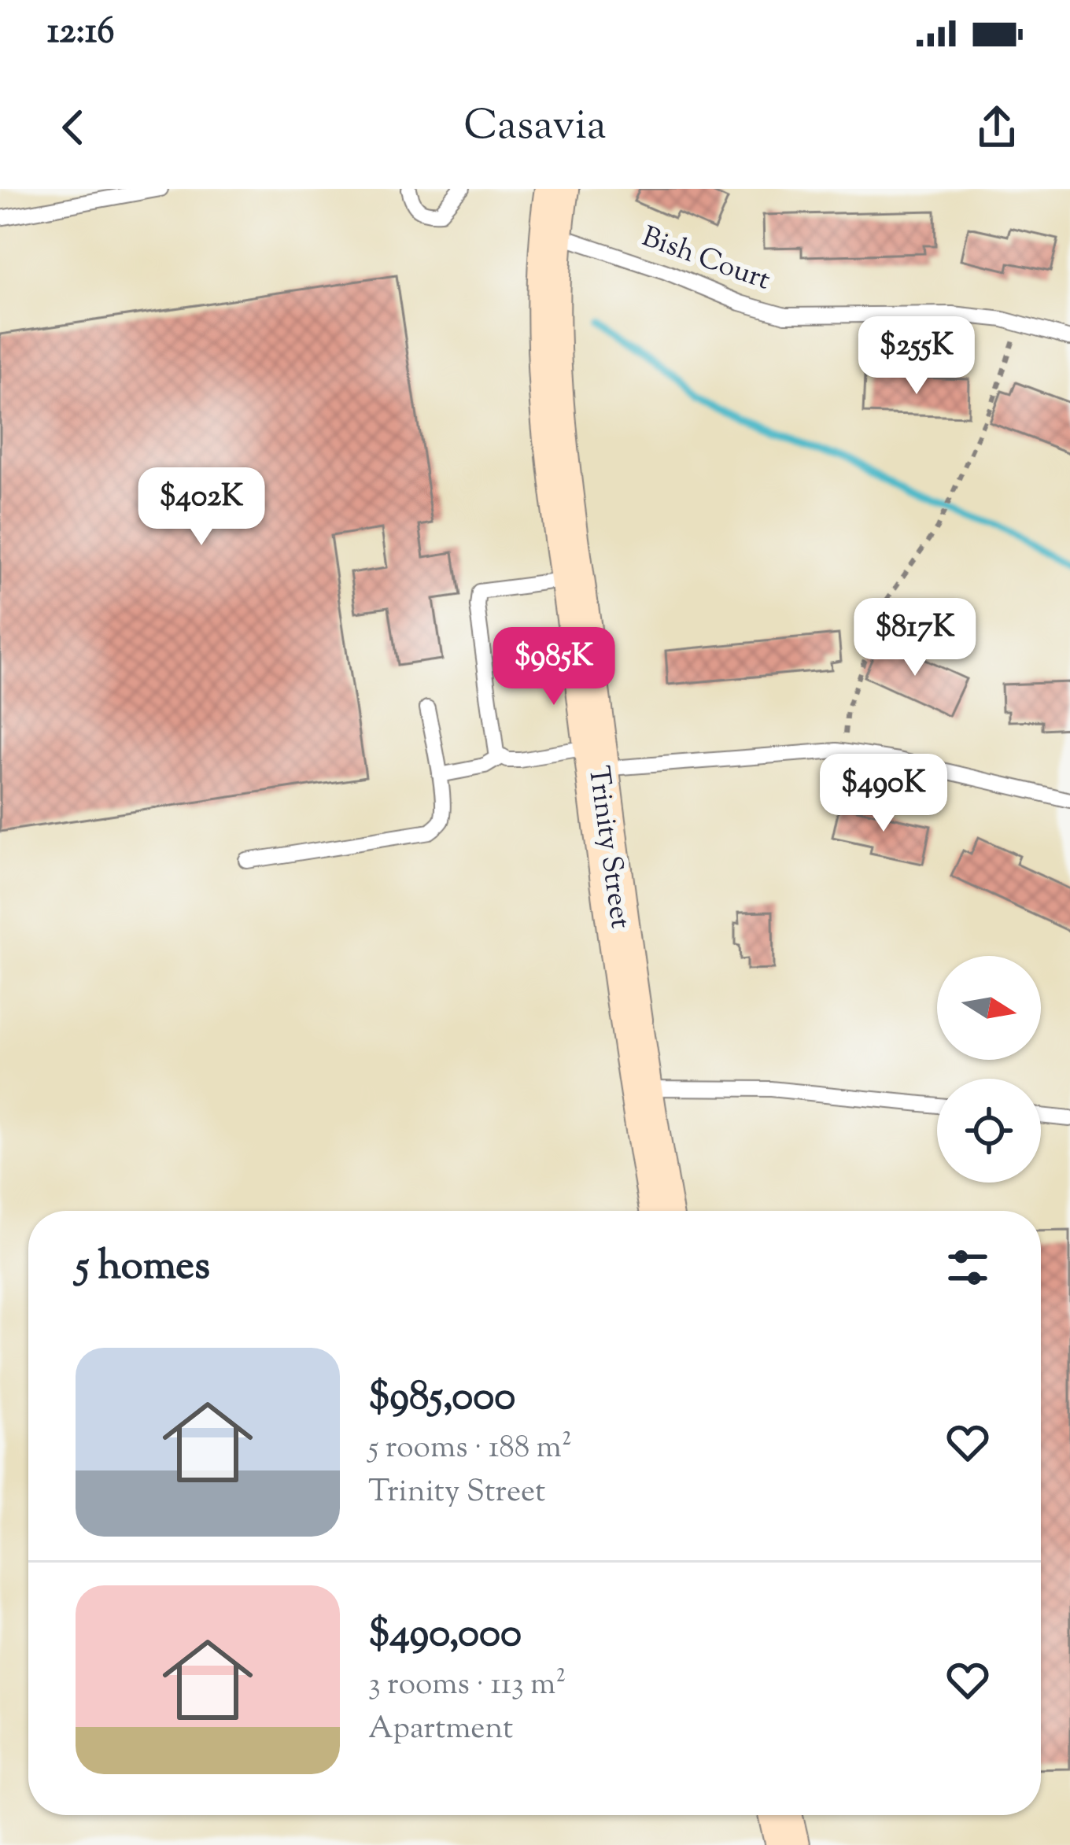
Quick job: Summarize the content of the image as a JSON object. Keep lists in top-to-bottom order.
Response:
{
  "streets": {
    "street": ["Trinity Street"],
    "lane": ["Bish Court"]
  },
  "crossings": [
    ["Bish Court", "Trinity Street"]
  ],
  "north": "right",
  "page": {
    "status": "12:16",
    "header": "Casavia",
    "price": [
      "$255K",
      "$402K",
      "$817K",
      "$985K",
      "$490K"
    ],
    "heading": "5 homes",
    "list": [
      {
        "name": "$985,000",
        "note": "5 rooms · 188 m² · Trinity Street"
      },
      {
        "name": "$490,000",
        "note": "3 rooms · 113 m² · Apartment"
      }
    ]
  }
}
